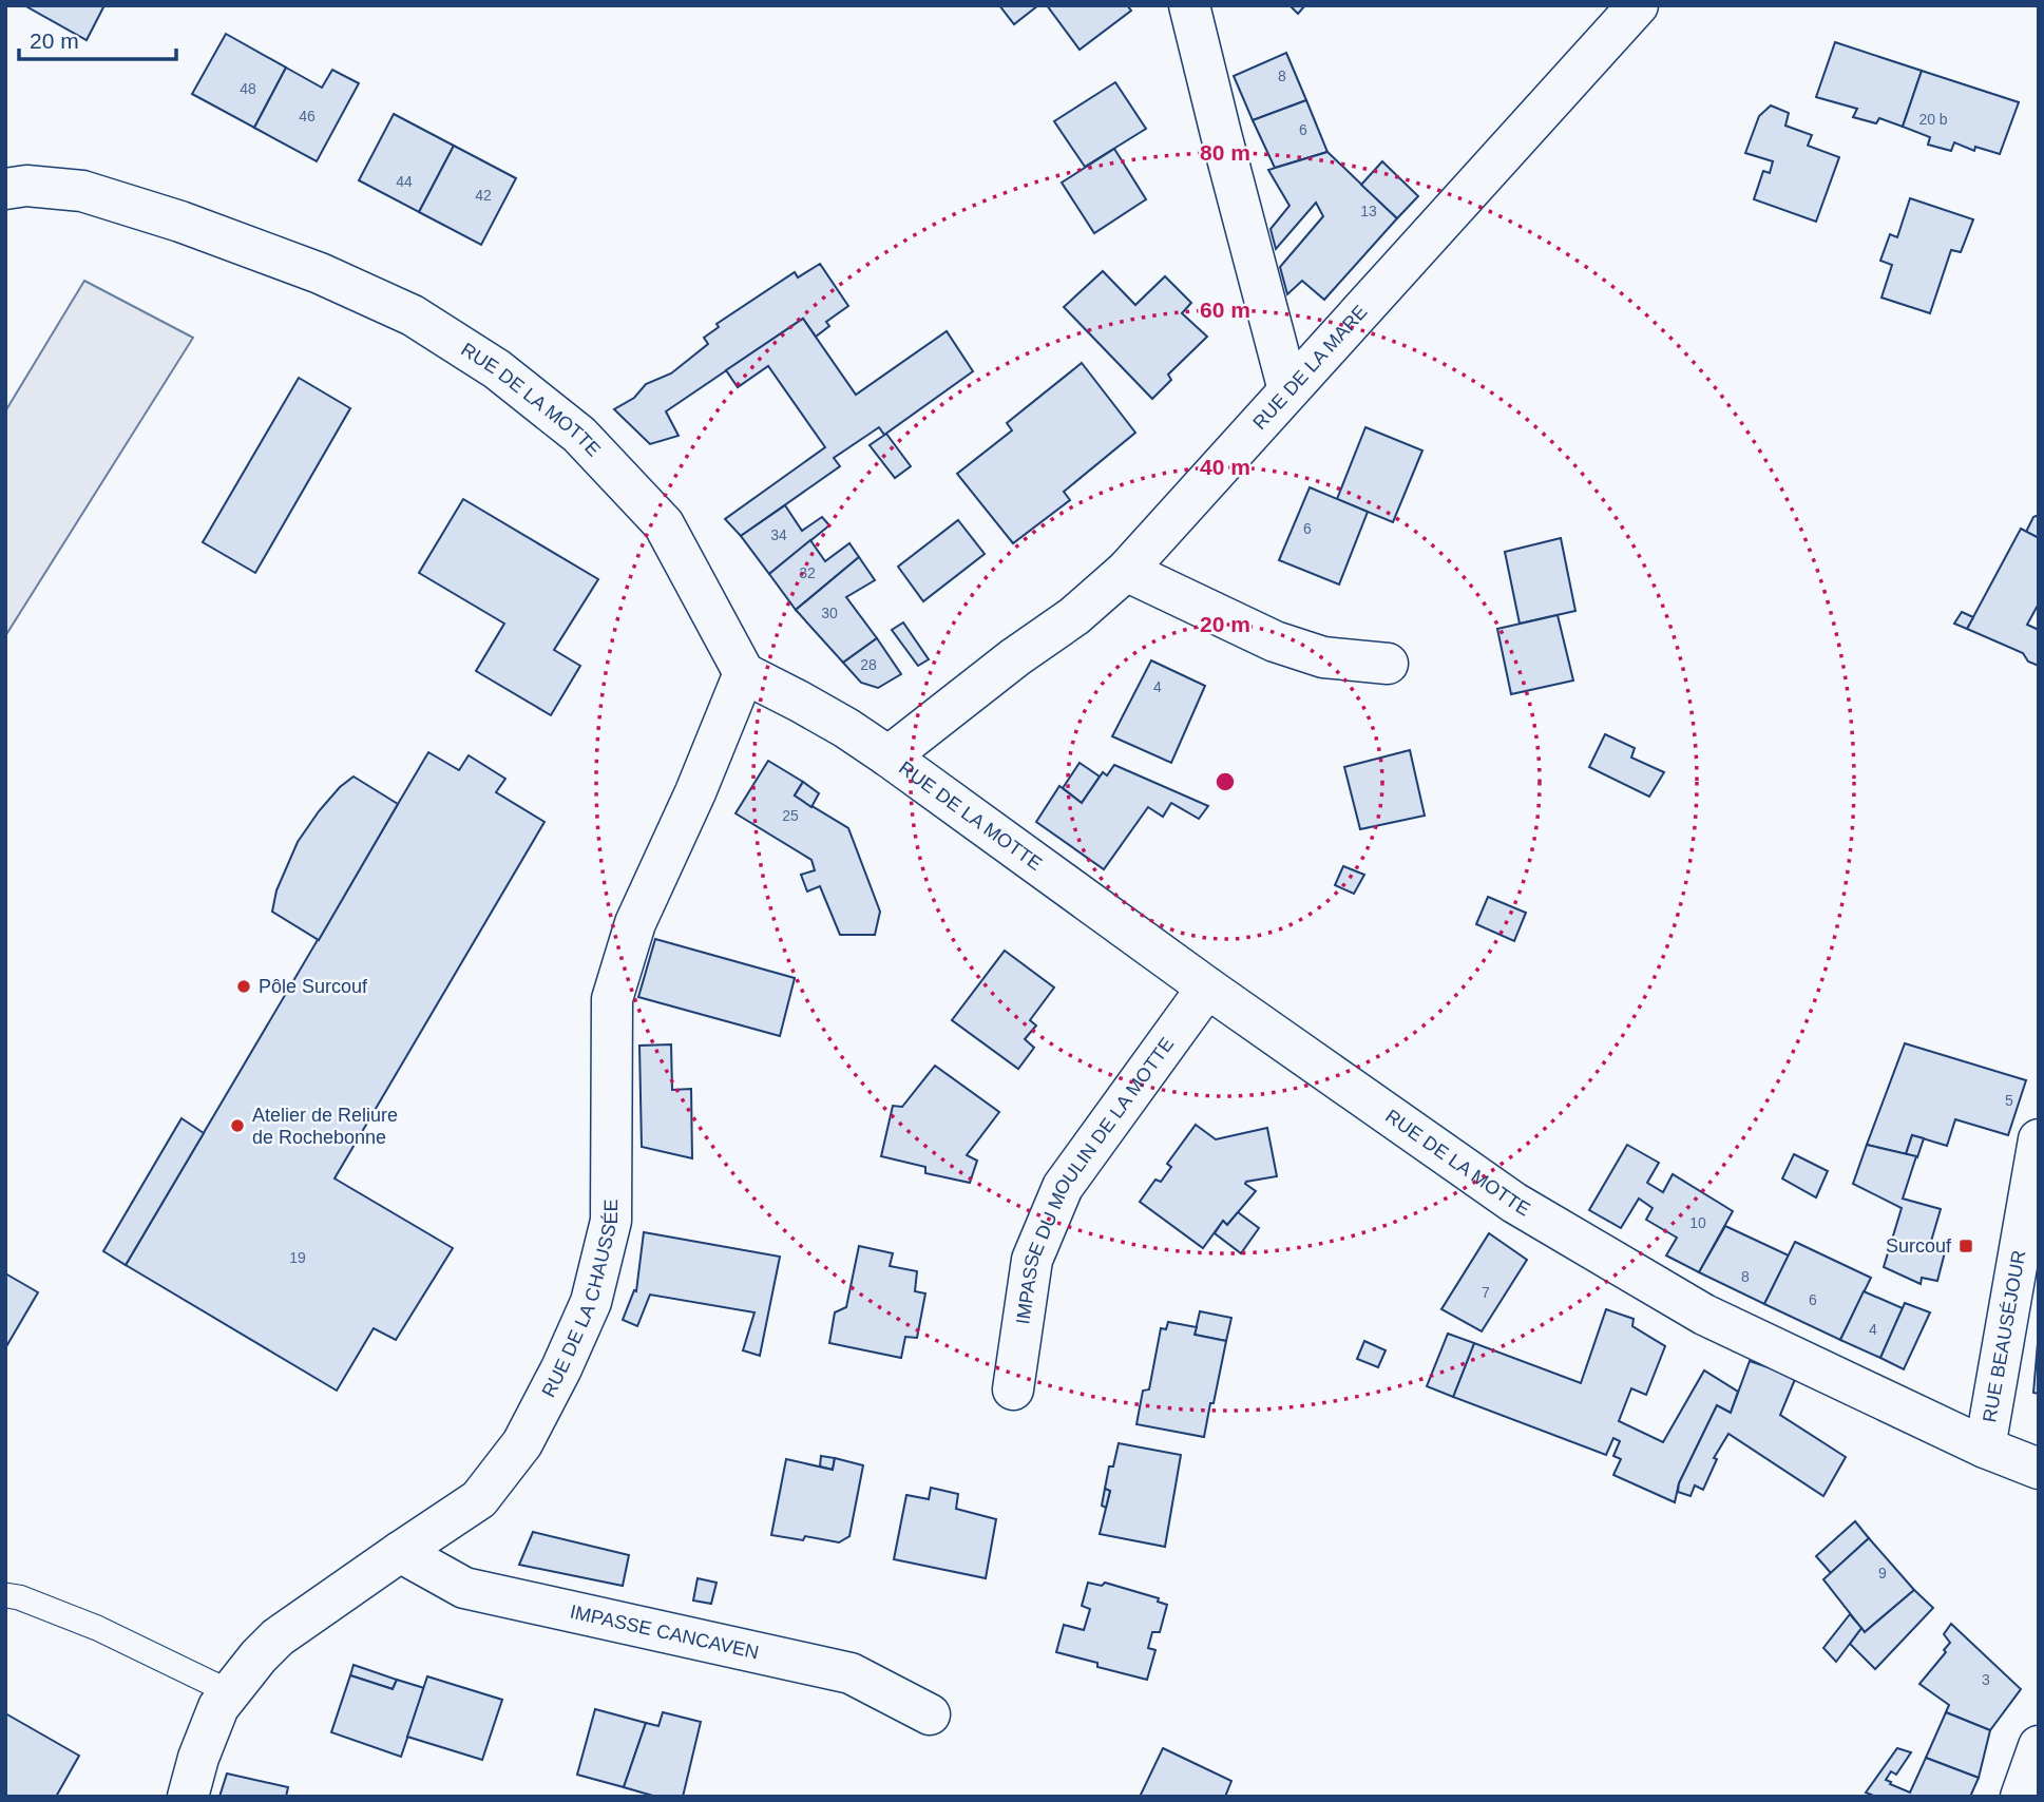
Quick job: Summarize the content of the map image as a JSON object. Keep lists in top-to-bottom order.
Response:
{
  "streets": {
    "street": [
      "RUE DE LA MARE",
      "RUE DE LA MOTTE",
      "IMPASSE DU MOULIN DE LA MOTTE",
      "RUE DE LA CHAUSSÉE",
      "RUE BEAUSÉJOUR",
      "IMPASSE CANCAVEN"
    ]
  },
  "crossings": [
    ["RUE DE LA MARE", "RUE DE LA MOTTE"],
    ["RUE DE LA MOTTE", "IMPASSE DU MOULIN DE LA MOTTE"],
    ["RUE DE LA MOTTE", "RUE DE LA CHAUSSÉE"],
    ["RUE DE LA MOTTE", "RUE BEAUSÉJOUR"],
    ["RUE DE LA CHAUSSÉE", "IMPASSE CANCAVEN"]
  ],
  "places": {
    "other": ["Pôle Surcouf", "Atelier de Reliure de Rochebonne"],
    "transit": ["Surcouf"]
  },
  "house_numbers": [
    "8",
    "48",
    "46",
    "20 b",
    "6",
    "44",
    "42",
    "13",
    "6",
    "34",
    "32",
    "30",
    "28",
    "4",
    "25",
    "5",
    "10",
    "19",
    "8",
    "7",
    "6",
    "4",
    "9",
    "3"
  ],
  "scale_bar": "20 m",
  "rings": [
    "80 m",
    "60 m",
    "40 m",
    "20 m"
  ]
}
